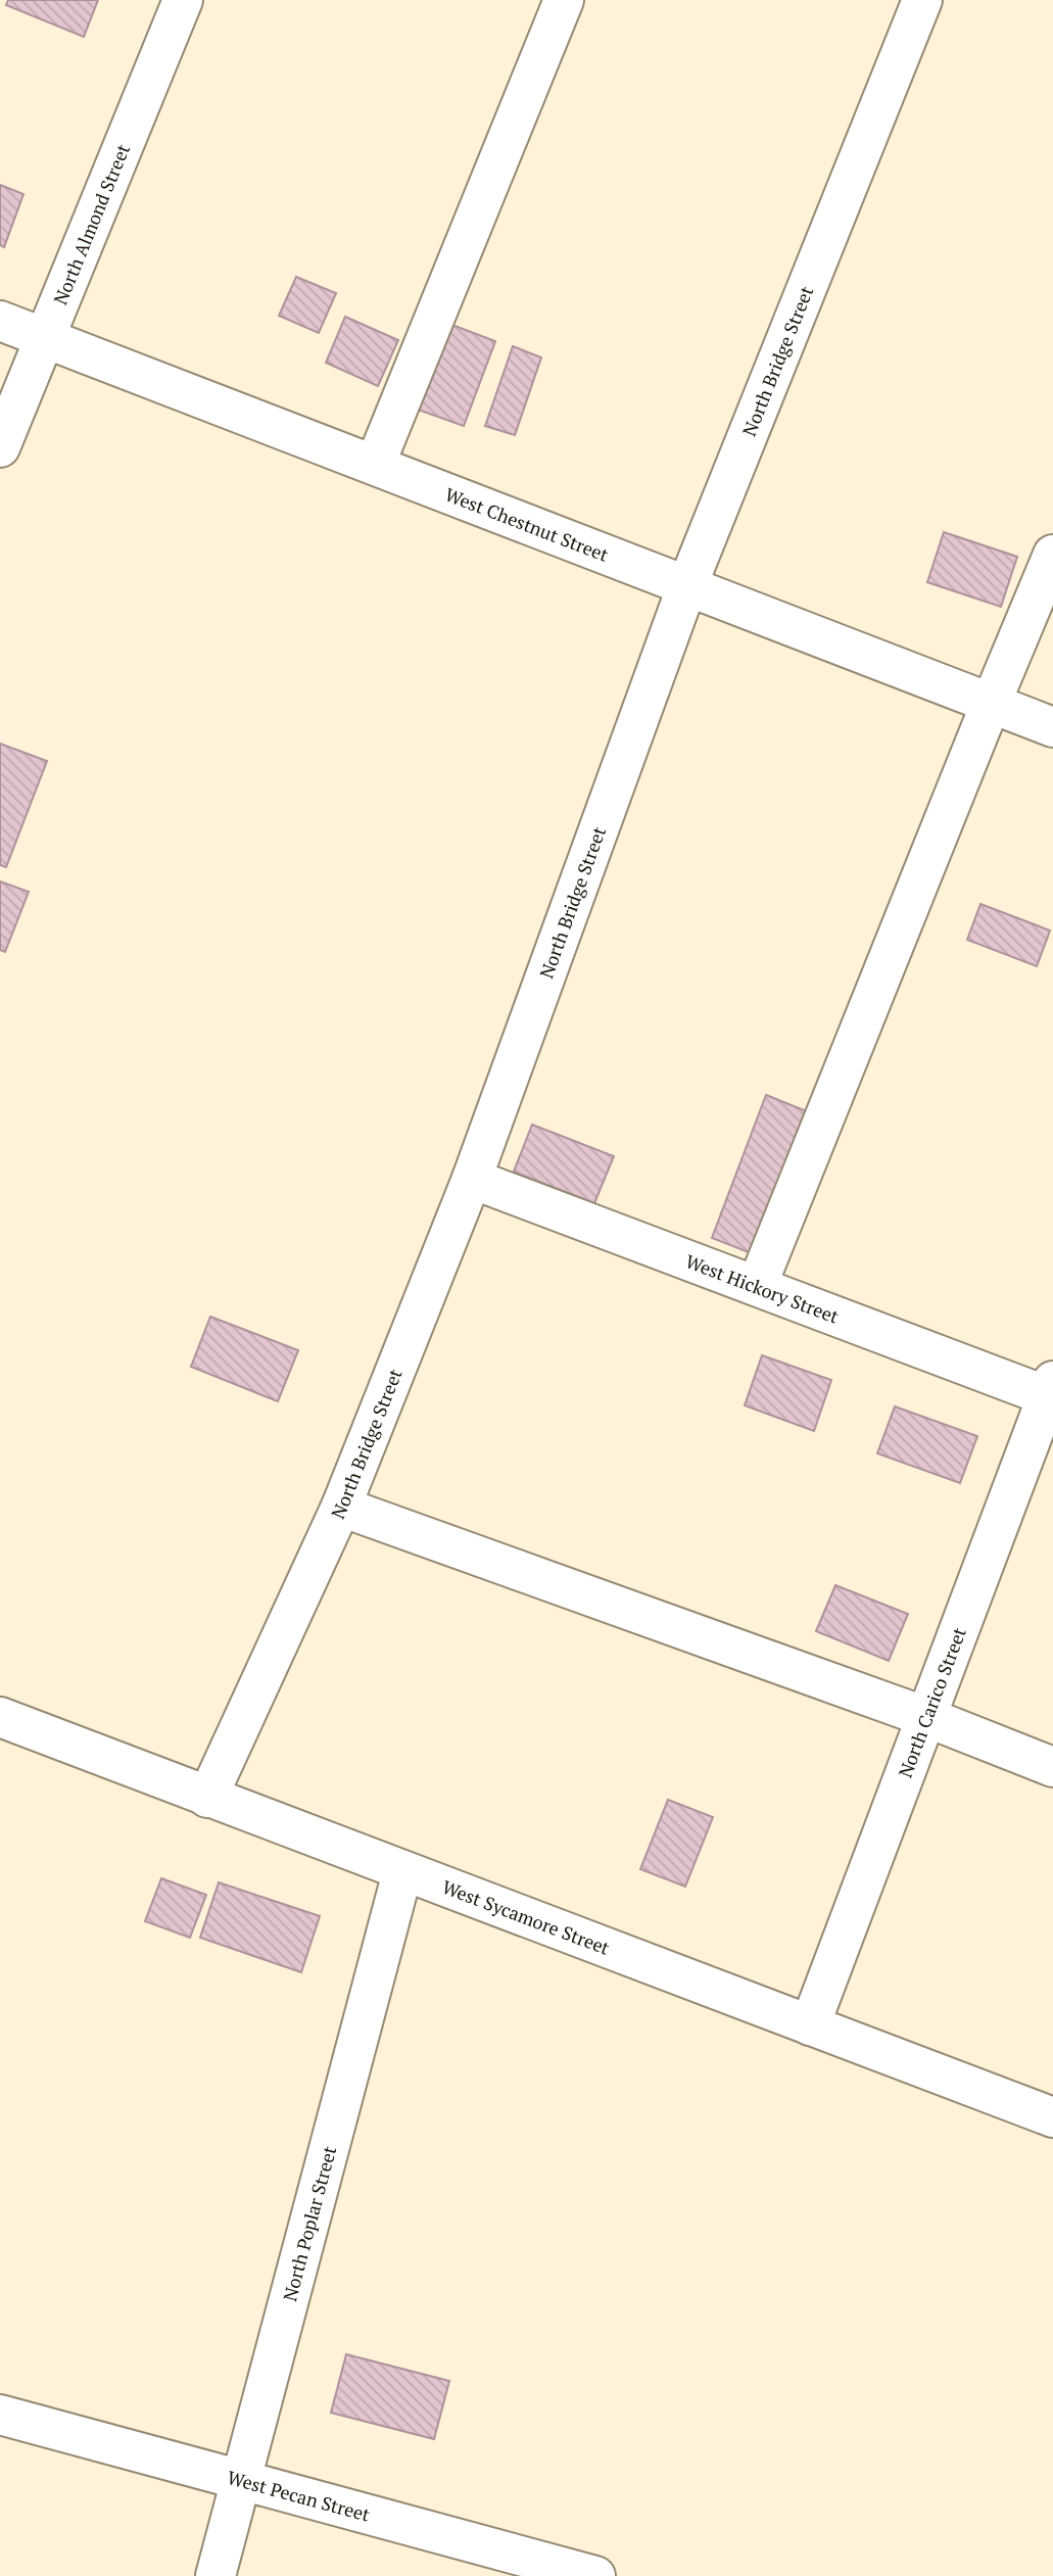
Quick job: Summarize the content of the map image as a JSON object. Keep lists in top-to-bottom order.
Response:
{
  "streets": {
    "street": [
      "North Almond Street",
      "North Bridge Street",
      "West Chestnut Street",
      "West Hickory Street",
      "North Carico Street",
      "West Sycamore Street",
      "North Poplar Street",
      "West Pecan Street"
    ]
  },
  "crossings": [
    ["North Almond Street", "West Chestnut Street"],
    ["North Bridge Street", "West Chestnut Street"],
    ["North Bridge Street", "West Hickory Street"],
    ["North Bridge Street", "West Sycamore Street"],
    ["West Hickory Street", "North Carico Street"],
    ["North Carico Street", "West Sycamore Street"],
    ["West Sycamore Street", "North Poplar Street"],
    ["North Poplar Street", "West Pecan Street"]
  ]
}
